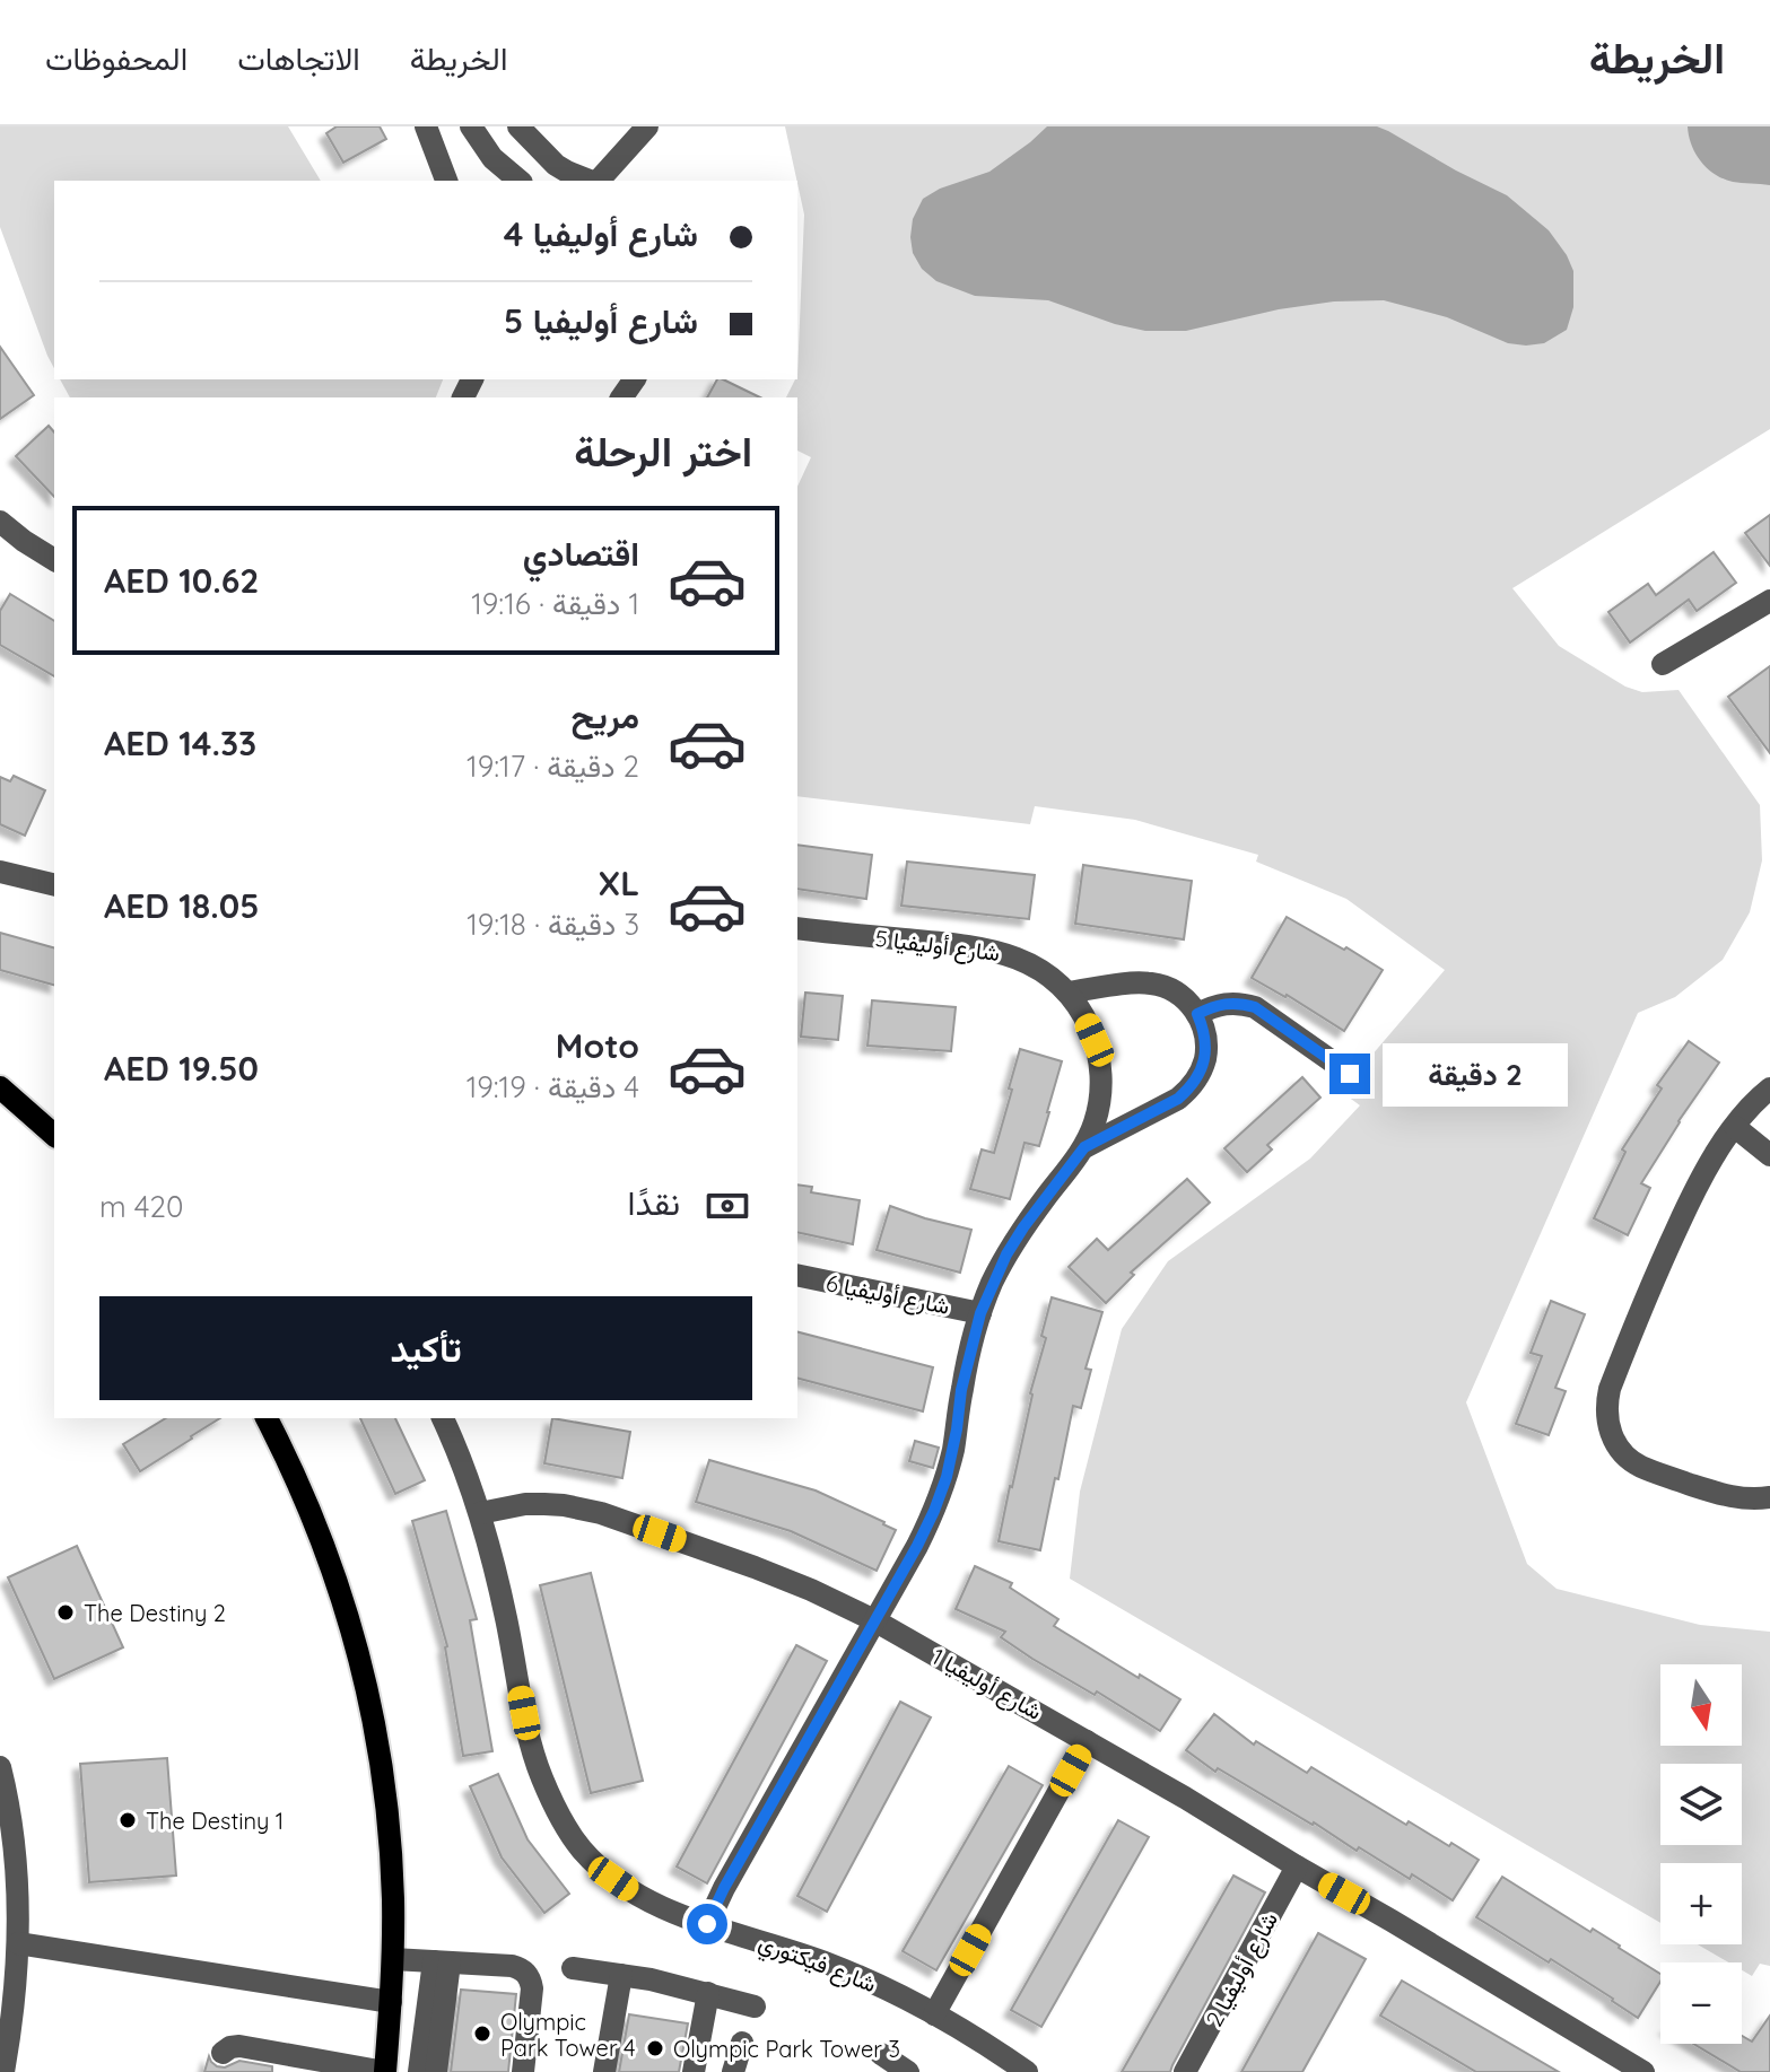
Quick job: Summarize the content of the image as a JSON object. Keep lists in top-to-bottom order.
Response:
{
  "streets": {
    "street": [
      "شارع أوليفيا 5",
      "شارع أوليفيا 6",
      "شارع أوليفيا 1",
      "شارع فيكتوري",
      "شارع أوليفيا 2"
    ]
  },
  "crossings": [
    ["شارع أوليفيا 5", "شارع أوليفيا 6"],
    ["شارع أوليفيا 5", "شارع أوليفيا 1"],
    ["شارع أوليفيا 5", "شارع فيكتوري"],
    ["شارع أوليفيا 1", "شارع فيكتوري"],
    ["شارع أوليفيا 1", "شارع أوليفيا 2"]
  ],
  "places": [
    "The Destiny 2",
    "The Destiny 1",
    "Olympic Park Tower 4",
    "Olympic Park Tower 3"
  ],
  "north": "bottom",
  "page": {
    "header": "الخريطة",
    "nav": ["الخريطة", "الاتجاهات", "المحفوظات"],
    "banner": ["شارع أوليفيا 4", "شارع أوليفيا 5"],
    "heading": "اختر الرحلة",
    "list": [
      {
        "name": "اقتصادي",
        "note": "1 دقيقة · 19:16",
        "value": "AED 10.62"
      },
      {
        "name": "مريح",
        "note": "2 دقيقة · 19:17",
        "value": "AED 14.33"
      },
      {
        "name": "XL",
        "note": "3 دقيقة · 19:18",
        "value": "AED 18.05"
      },
      {
        "name": "Moto",
        "note": "4 دقيقة · 19:19",
        "value": "AED 19.50"
      }
    ],
    "bubble": "2 دقيقة",
    "pay": ["نقدًا", "420 m"],
    "buttons": "تأكيد",
    "map_buttons": ["+", "−"]
  }
}
